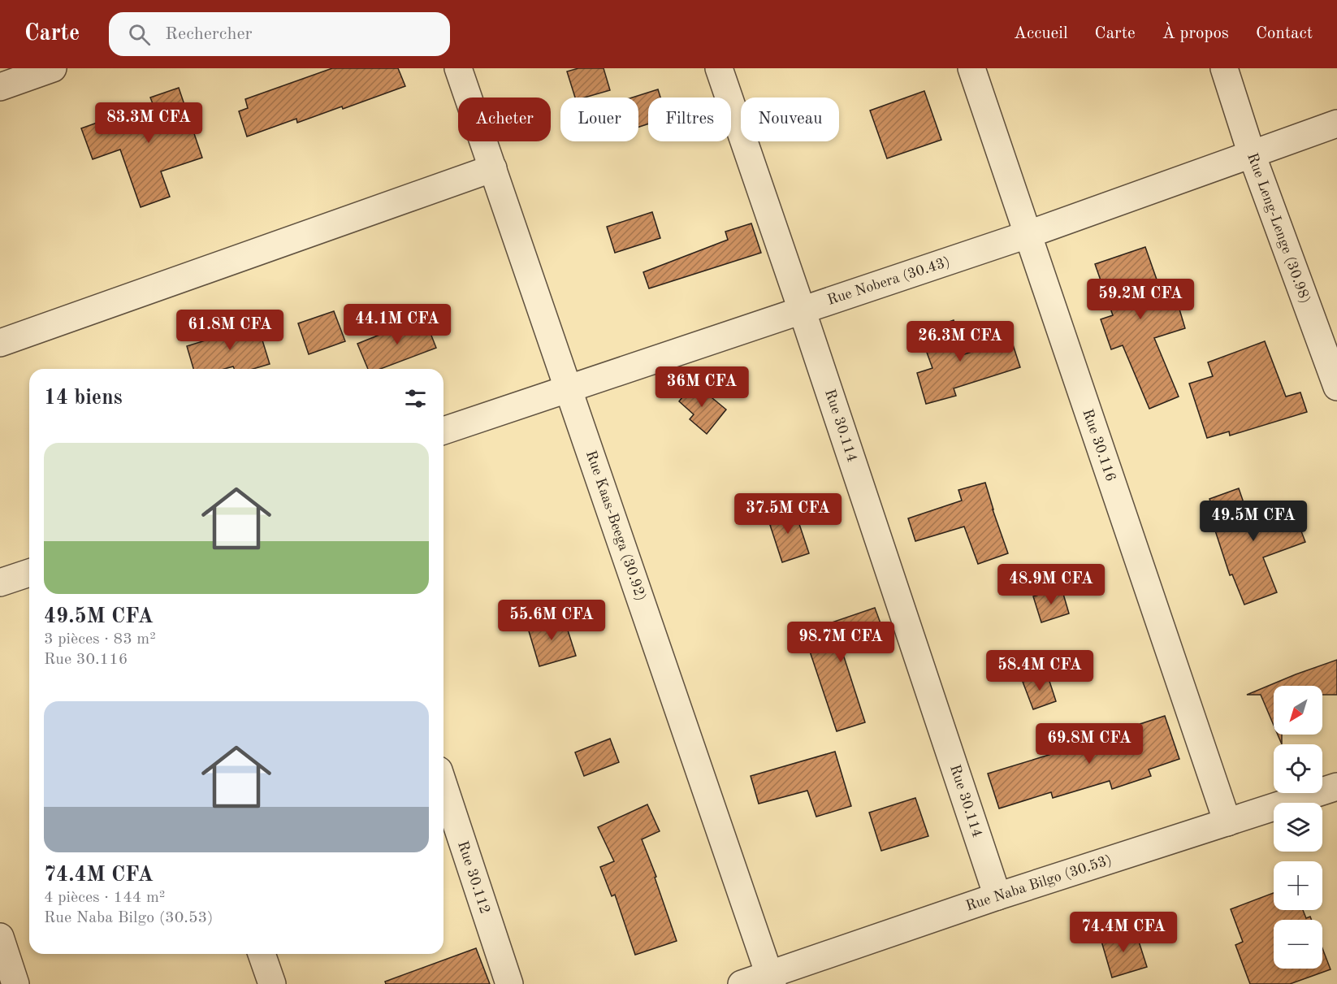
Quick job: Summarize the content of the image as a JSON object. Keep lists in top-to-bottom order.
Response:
{
  "streets": {
    "street": [
      "Rue Leng-Lenge (30.98)",
      "Rue Nobera (30.43)",
      "Rue 30.114",
      "Rue 30.116",
      "Rue Kaas-Beega (30.92)",
      "Rue 30.112",
      "Rue Naba Bilgo (30.53)"
    ]
  },
  "crossings": [
    ["Rue Leng-Lenge (30.98)", "Rue Nobera (30.43)"],
    ["Rue Nobera (30.43)", "Rue 30.114"],
    ["Rue Nobera (30.43)", "Rue 30.116"],
    ["Rue Nobera (30.43)", "Rue Kaas-Beega (30.92)"],
    ["Rue 30.114", "Rue Naba Bilgo (30.53)"],
    ["Rue 30.116", "Rue Naba Bilgo (30.53)"],
    ["Rue Kaas-Beega (30.92)", "Rue Naba Bilgo (30.53)"]
  ],
  "north": "bottom left",
  "page": {
    "header": "Carte",
    "search": "Rechercher",
    "nav": [
      "Accueil",
      "Carte",
      "À propos",
      "Contact"
    ],
    "chip": [
      "Acheter",
      "Louer",
      "Filtres",
      "Nouveau"
    ],
    "price": [
      "83.3M CFA",
      "59.2M CFA",
      "44.1M CFA",
      "61.8M CFA",
      "26.3M CFA",
      "36M CFA",
      "37.5M CFA",
      "49.5M CFA",
      "48.9M CFA",
      "55.6M CFA",
      "98.7M CFA",
      "58.4M CFA",
      "69.8M CFA",
      "74.4M CFA"
    ],
    "heading": "14 biens",
    "list": [
      {
        "name": "49.5M CFA",
        "note": "3 pièces · 83 m² · Rue 30.116"
      },
      {
        "name": "74.4M CFA",
        "note": "4 pièces · 144 m² · Rue Naba Bilgo (30.53)"
      }
    ],
    "map_buttons": ["+", "−"]
  }
}
